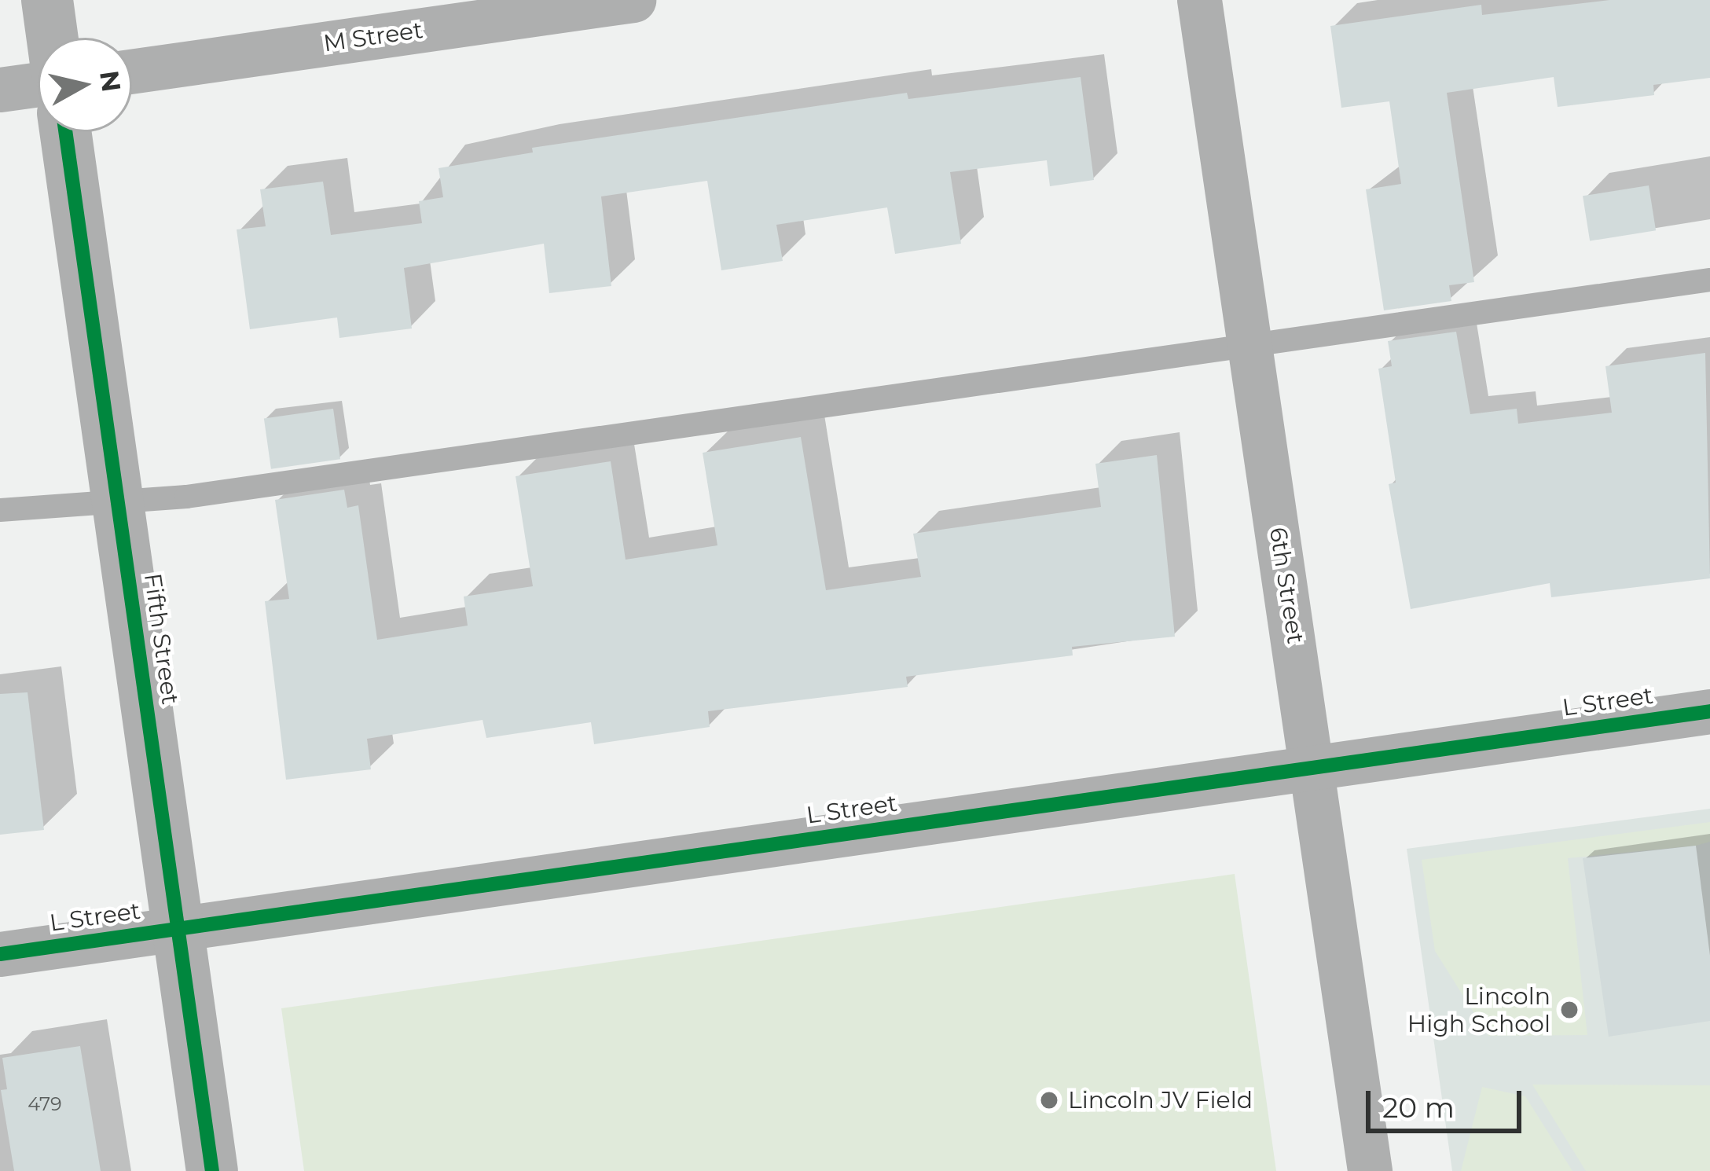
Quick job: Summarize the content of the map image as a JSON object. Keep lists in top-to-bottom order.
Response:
{
  "streets": {
    "street": [
      "M Street",
      "6th Street",
      "Fifth Street",
      "L Street"
    ]
  },
  "crossings": [
    ["6th Street", "L Street"],
    ["Fifth Street", "L Street"]
  ],
  "places": ["Lincoln High School", "Lincoln JV Field"],
  "house_numbers": ["479"],
  "scale_bar": "20 m",
  "north": "right"
}
